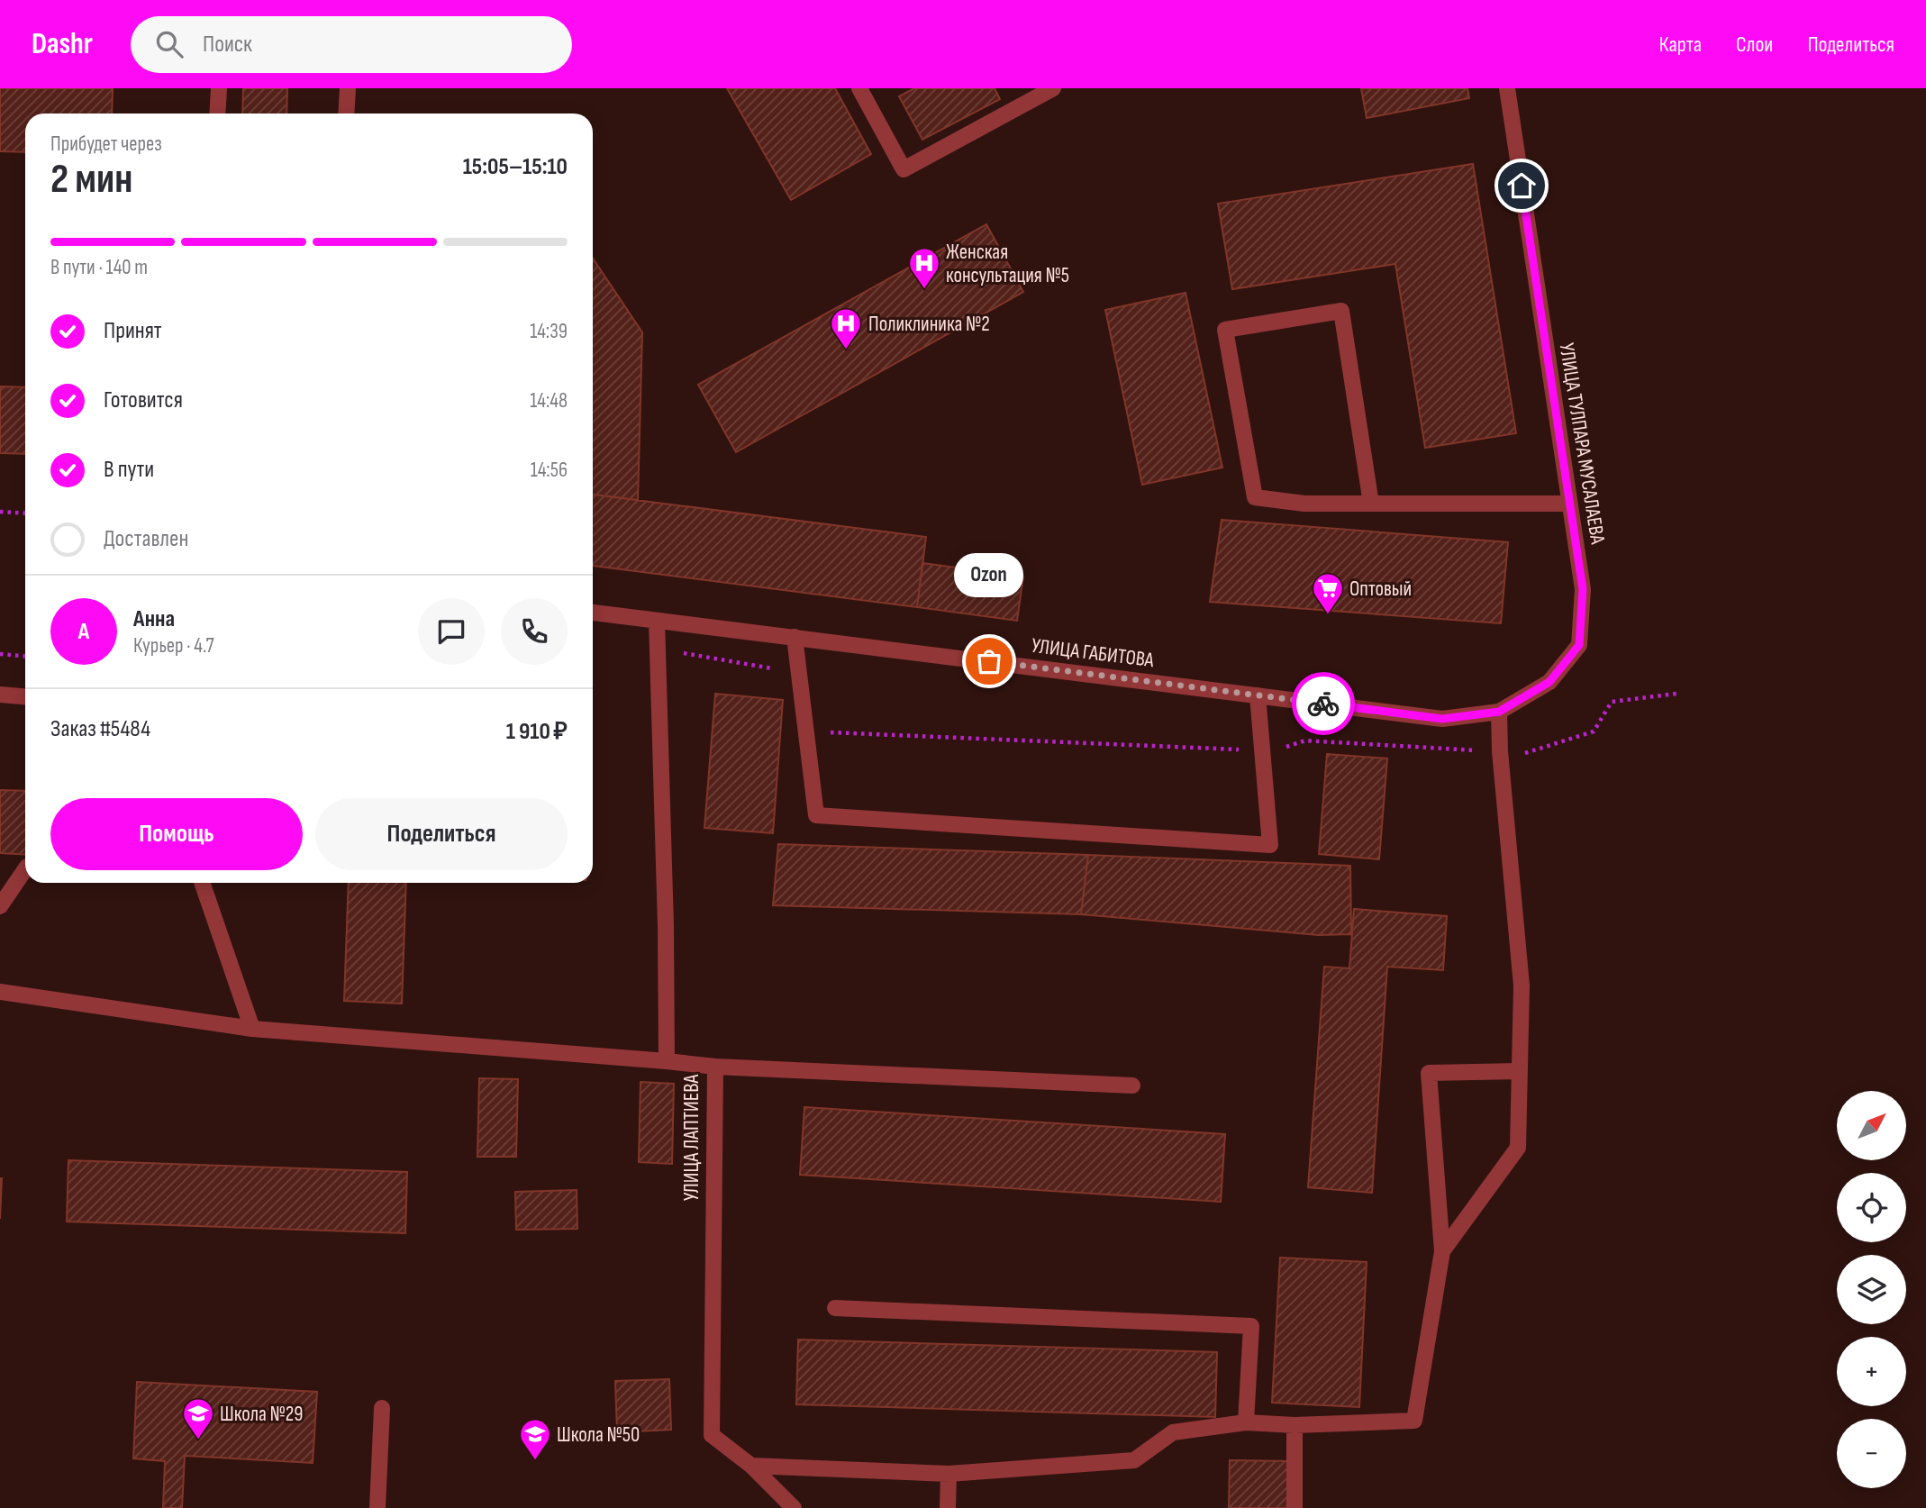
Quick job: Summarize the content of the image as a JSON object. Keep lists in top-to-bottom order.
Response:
{
  "streets": {
    "street": ["УЛИЦА ТУЛПАРА МУСАЛАЕВА", "УЛИЦА ГАБИТОВА", "УЛИЦА ЛАПТИЕВА"]
  },
  "crossings": [
    ["УЛИЦА ТУЛПАРА МУСАЛАЕВА", "УЛИЦА ГАБИТОВА"],
    ["УЛИЦА ГАБИТОВА", "УЛИЦА ЛАПТИЕВА"]
  ],
  "places": {
    "hospital": ["Женская консультация №5", "Поликлиника №2"],
    "supermarket": ["Оптовый"],
    "other": ["Ozon"],
    "school or university": ["Школа №29", "Школа №50"]
  },
  "north": "top right",
  "page": {
    "header": "Dashr",
    "search": "Поиск",
    "nav": ["Карта", "Слои", "Поделиться"],
    "heading": ["2 мин", "Прибудет через", "15:05–15:10"],
    "panel": [
      "Анна",
      "Курьер · 4.7",
      "Заказ #5484",
      "1 910 ₽"
    ],
    "bar": "В пути · 140 m",
    "list": [
      ["Принят", "14:39"],
      ["Готовится", "14:48"],
      ["В пути", "14:56"],
      "Доставлен"
    ],
    "bubble": "Ozon",
    "round": "А",
    "buttons": ["Помощь", "Поделиться"],
    "map_buttons": ["+", "−"]
  }
}
